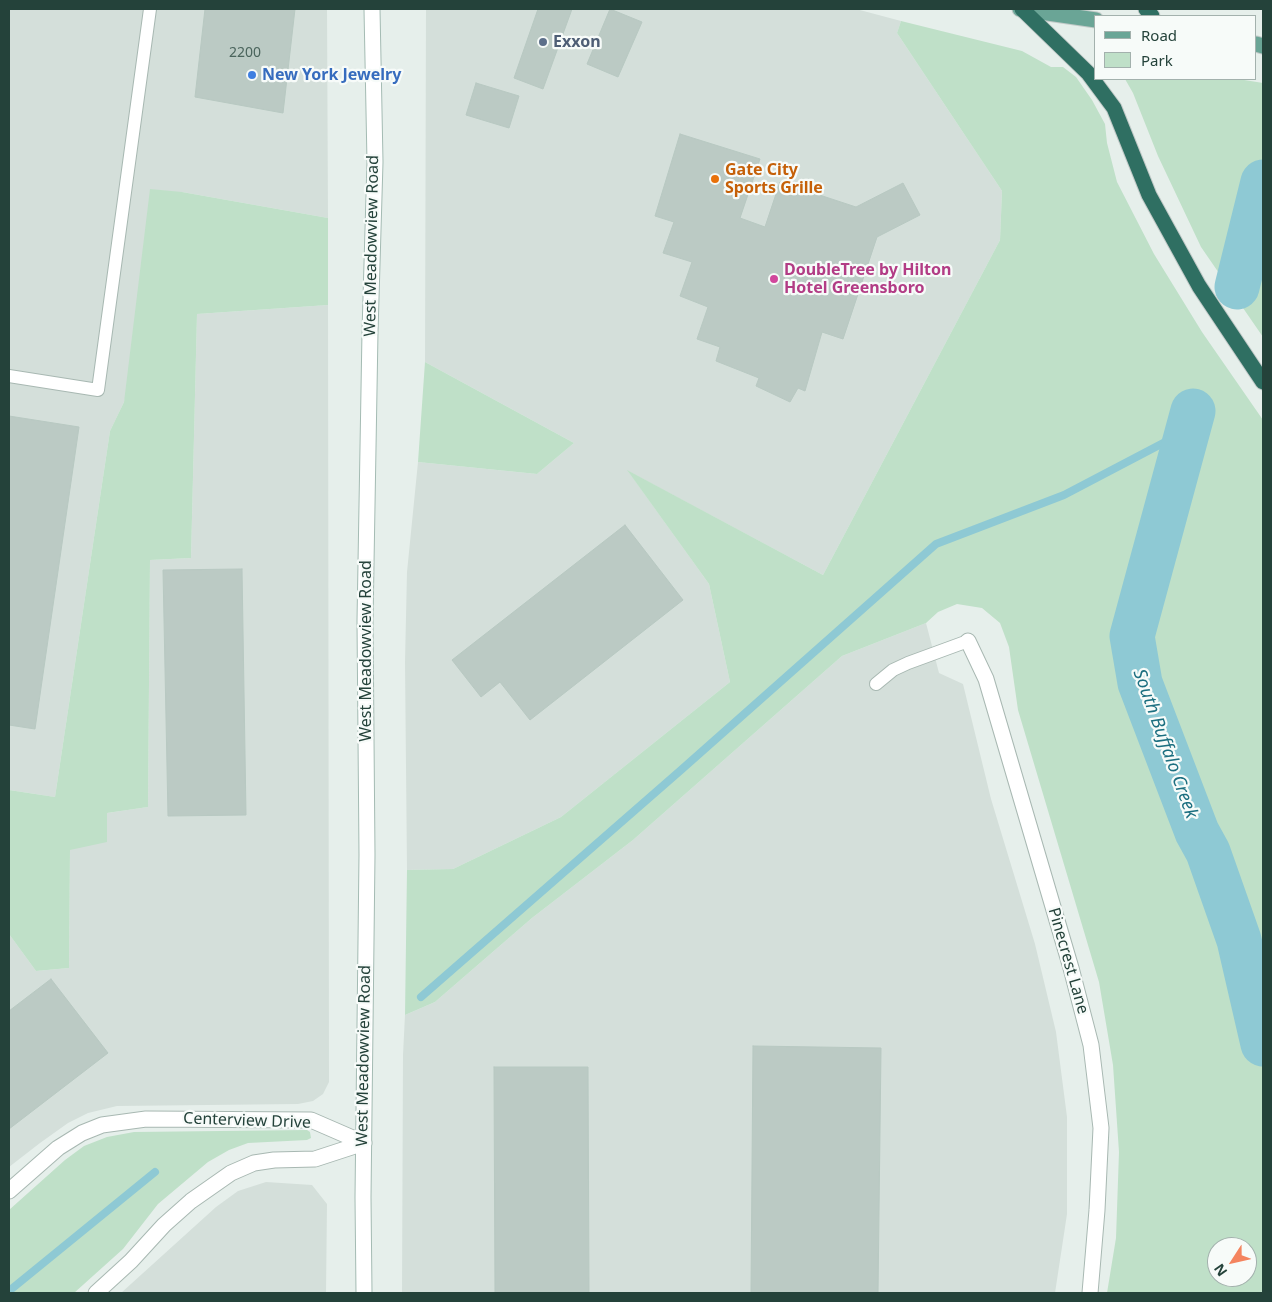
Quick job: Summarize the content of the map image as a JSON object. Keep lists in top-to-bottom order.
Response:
{
  "streets": {
    "street": ["West Meadowview Road", "Pinecrest Lane", "Centerview Drive"]
  },
  "crossings": [
    ["West Meadowview Road", "Centerview Drive"]
  ],
  "water": ["South Buffalo Creek"],
  "places": [
    "Exxon",
    "New York Jewelry",
    "Gate City Sports Grille",
    "DoubleTree by Hilton Hotel Greensboro"
  ],
  "house_numbers": ["2200"],
  "legend": ["Road", "Park"],
  "north": "bottom left"
}
